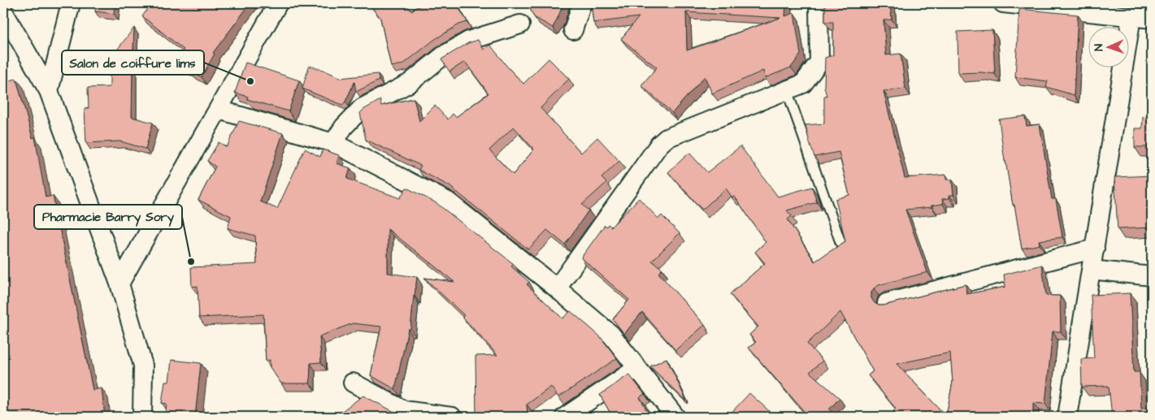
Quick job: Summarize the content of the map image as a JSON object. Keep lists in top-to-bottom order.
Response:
{
  "places": ["Salon de coiffure lims", "Pharmacie Barry Sory"],
  "north": "left"
}
